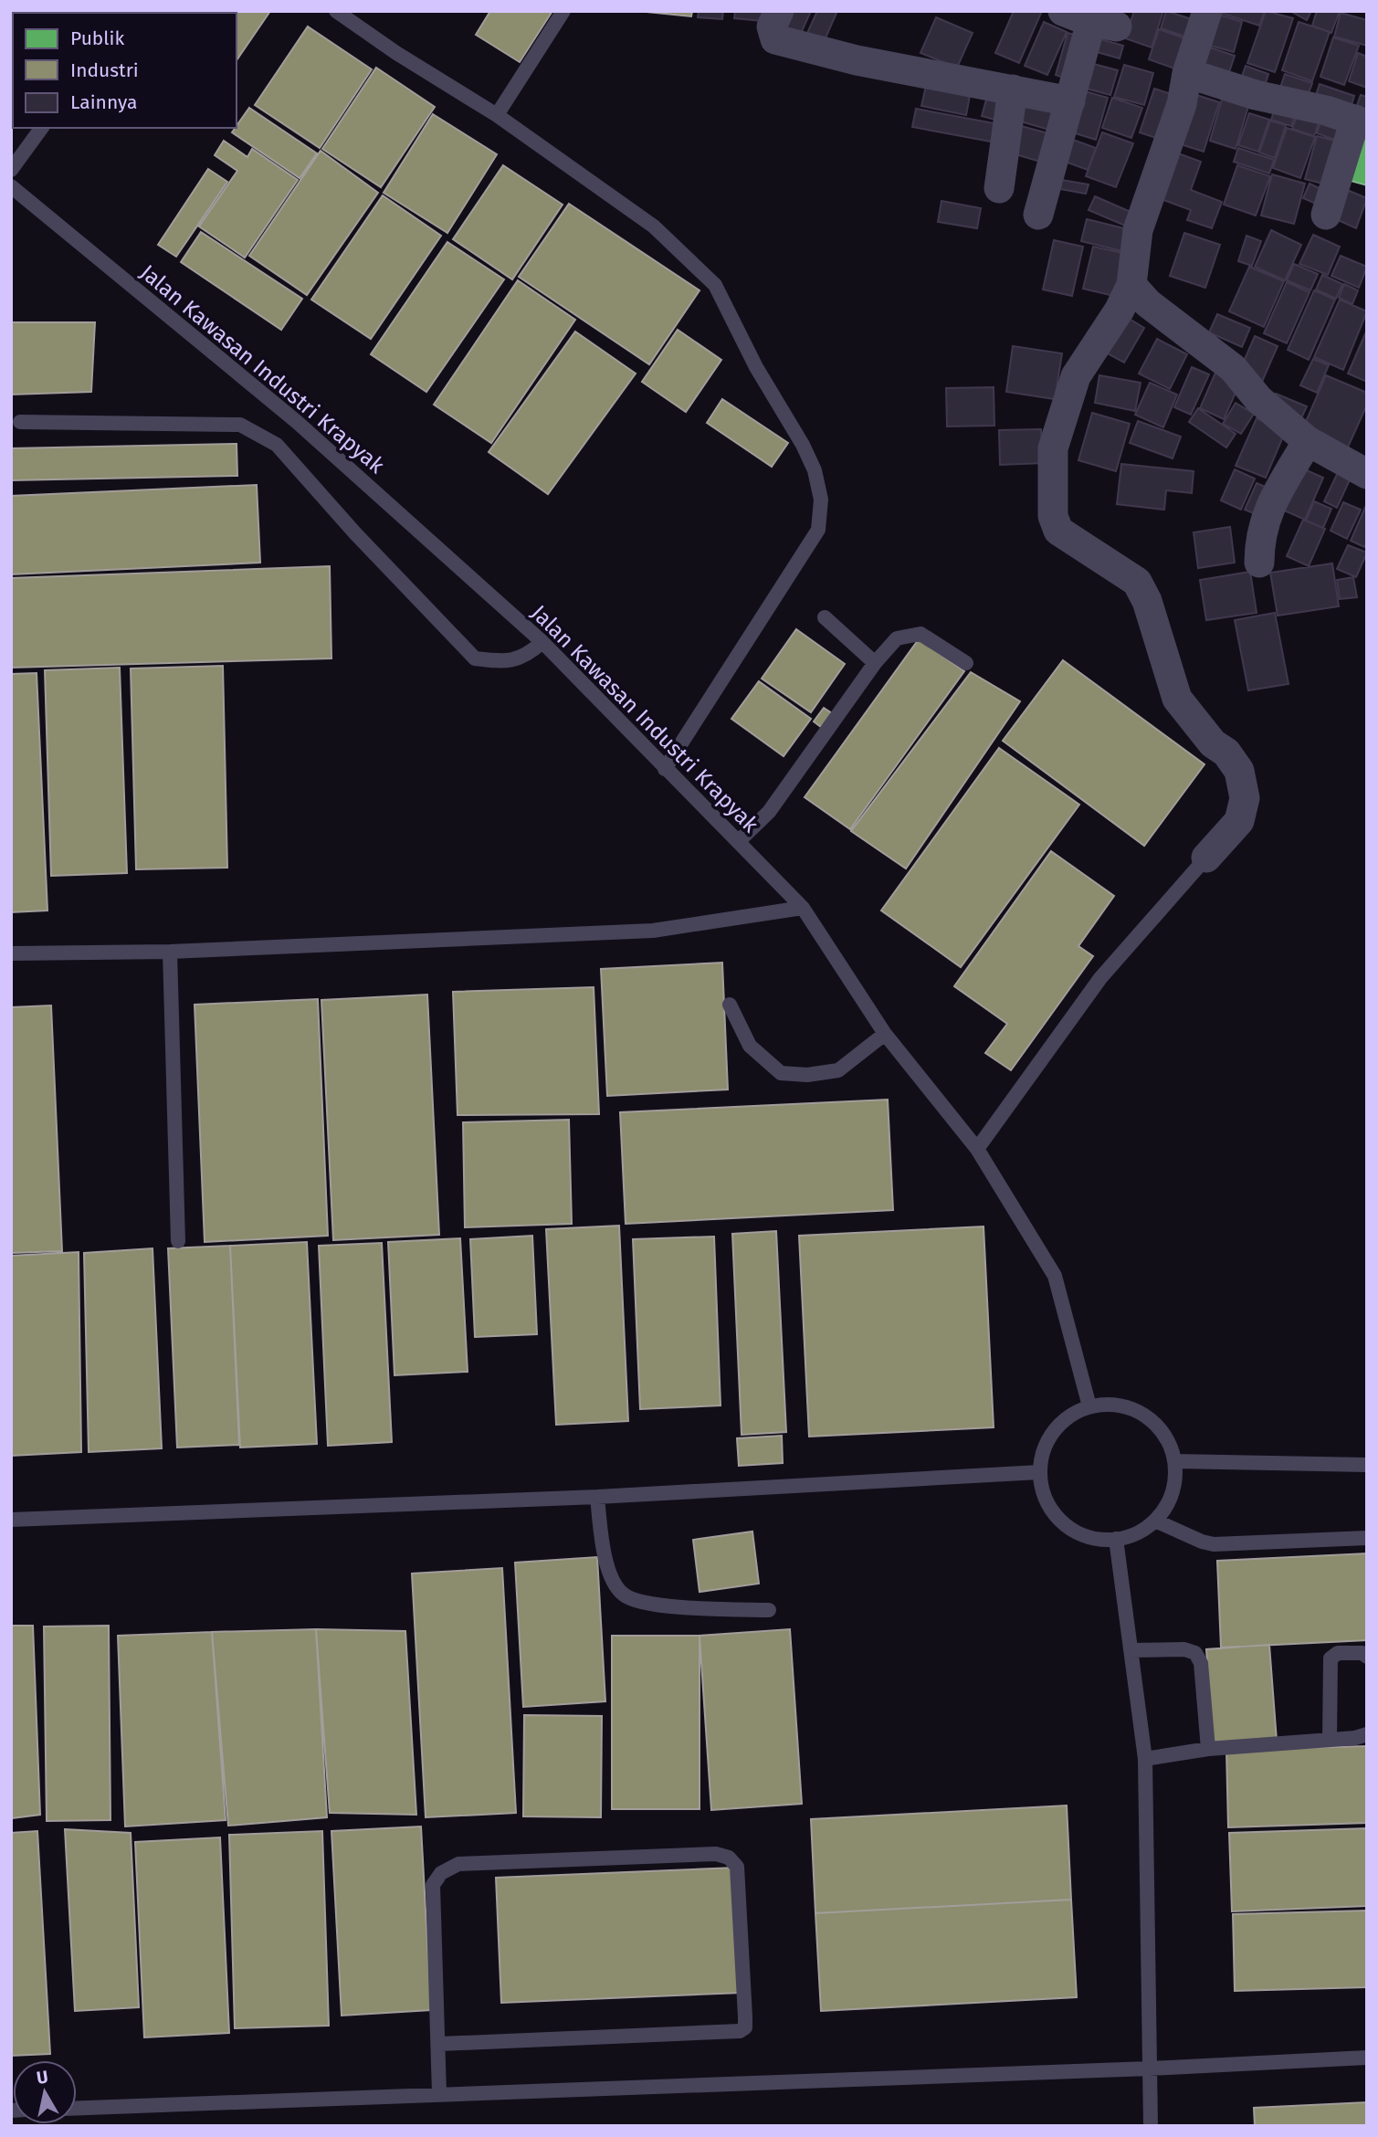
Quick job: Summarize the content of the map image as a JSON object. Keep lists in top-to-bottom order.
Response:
{
  "streets": {
    "lane": ["Jalan Kawasan Industri Krapyak"]
  },
  "legend": ["Publik", "Industri", "Lainnya"],
  "north": "top"
}
